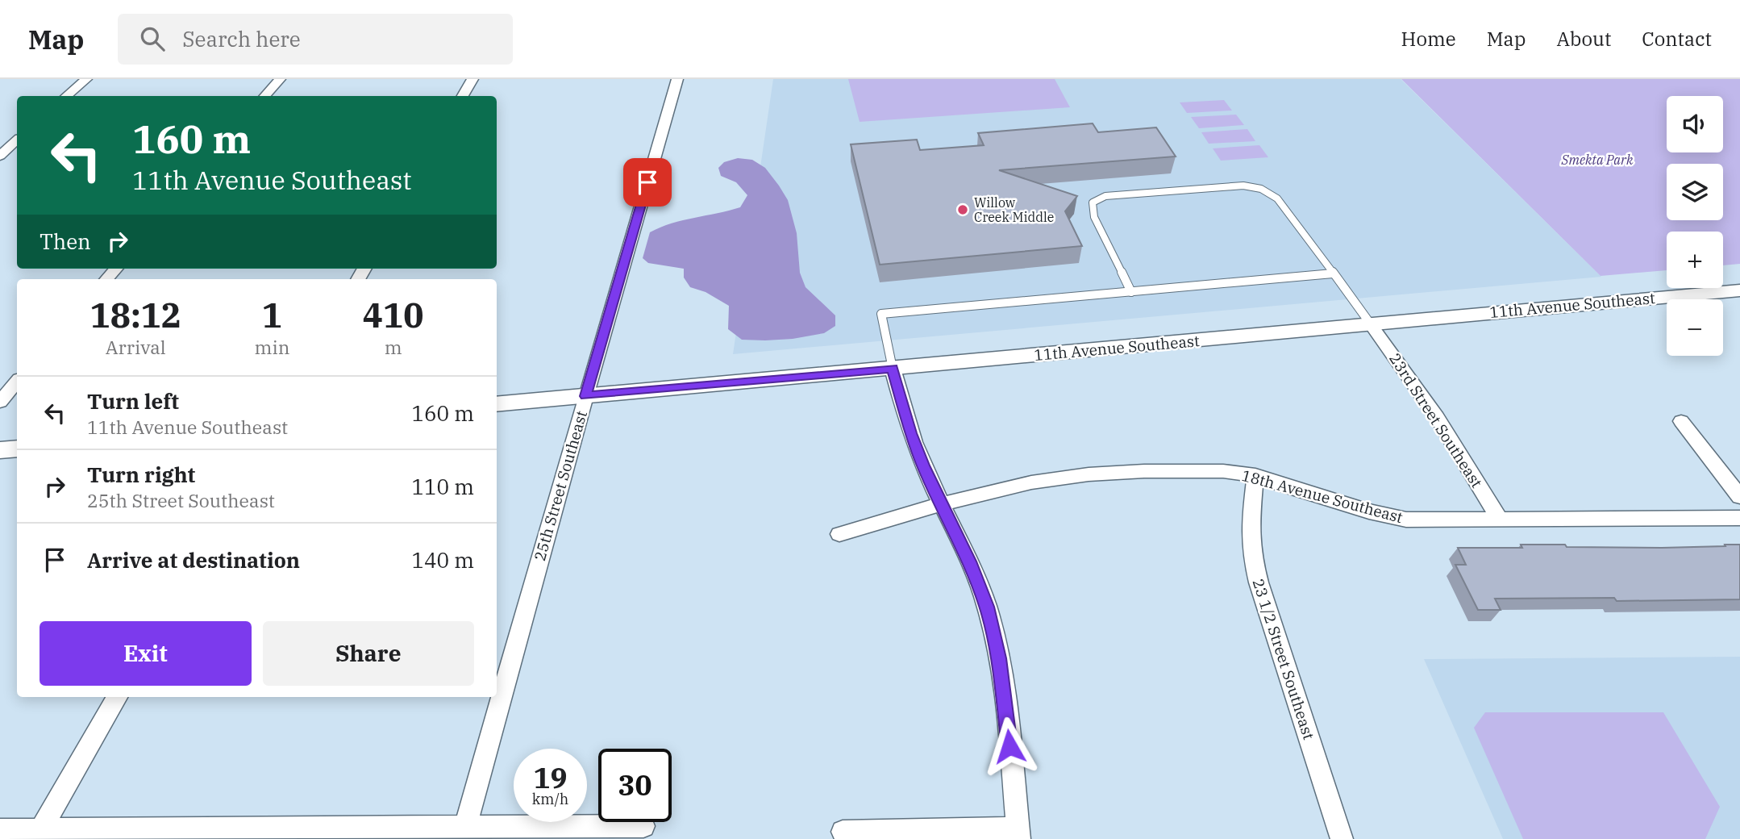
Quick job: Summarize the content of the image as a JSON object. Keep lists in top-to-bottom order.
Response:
{
  "streets": {
    "main road": ["11th Avenue Southeast"],
    "street": [
      "23rd Street Southeast",
      "25th Street Southeast",
      "18th Avenue Southeast",
      "23 1/2 Street Southeast"
    ]
  },
  "crossings": [
    ["11th Avenue Southeast", "23rd Street Southeast"],
    ["11th Avenue Southeast", "25th Street Southeast"],
    ["23rd Street Southeast", "18th Avenue Southeast"],
    ["18th Avenue Southeast", "23 1/2 Street Southeast"]
  ],
  "parks": ["Smekta Park"],
  "places": ["Willow Creek Middle"],
  "page": {
    "header": "Map",
    "search": "Search here",
    "nav": [
      "Home",
      "Map",
      "About",
      "Contact"
    ],
    "map_buttons": ["+", "−"],
    "turn": ["160 m", "11th Avenue Southeast"],
    "then": "Then",
    "eta": [
      "18:12",
      "Arrival",
      "1",
      "min",
      "410",
      "m"
    ],
    "list": [
      {
        "name": "Turn left",
        "note": "11th Avenue Southeast",
        "value": "160 m"
      },
      {
        "name": "Turn right",
        "note": "25th Street Southeast",
        "value": "110 m"
      },
      {
        "name": "Arrive at destination",
        "value": "140 m"
      }
    ],
    "buttons": ["Exit", "Share"],
    "speed": "19 km/h",
    "limit": "30"
  }
}
